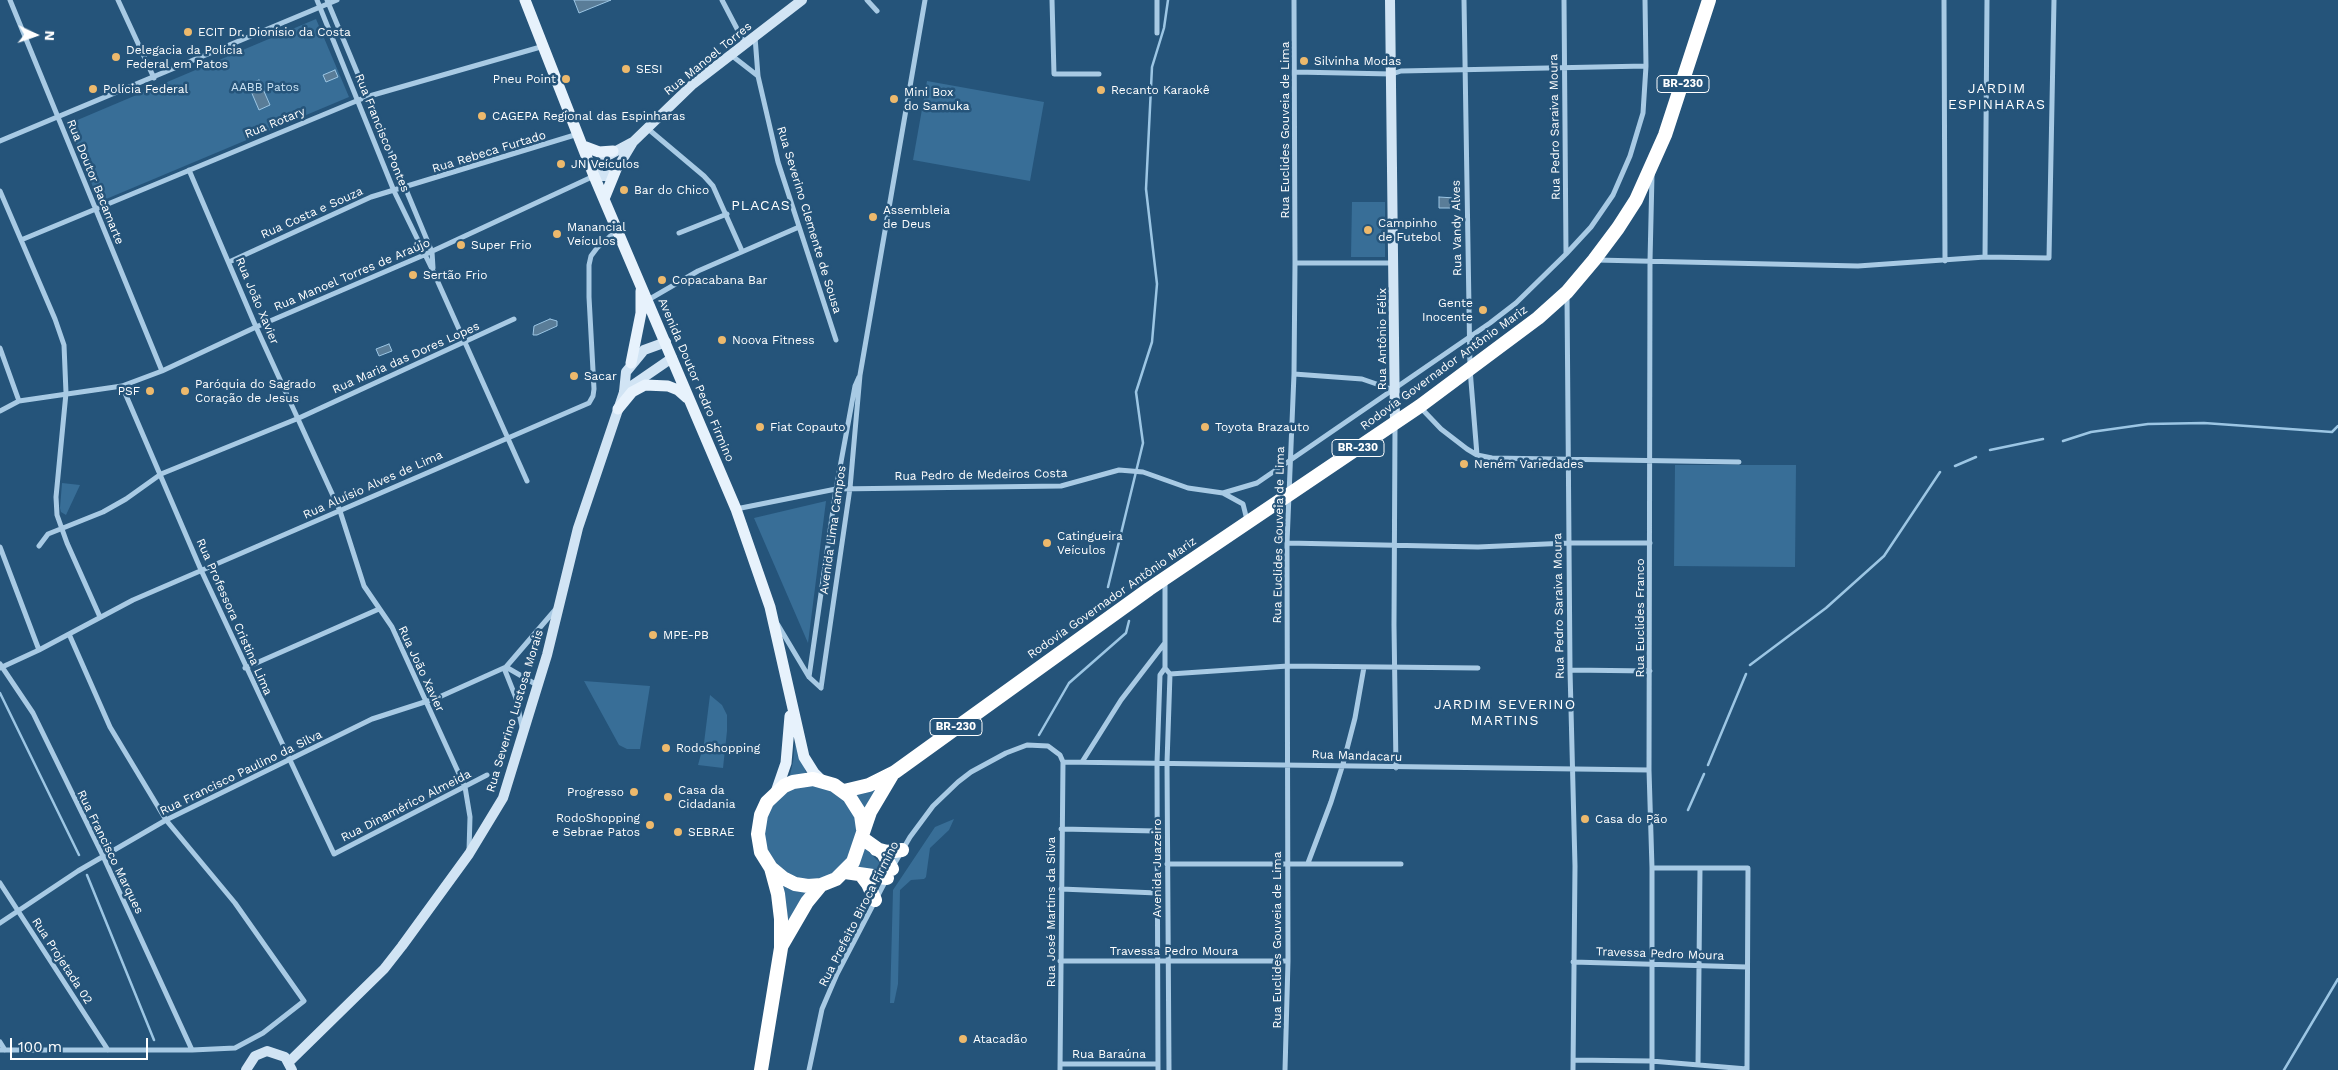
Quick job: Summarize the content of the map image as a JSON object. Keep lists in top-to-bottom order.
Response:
{
  "streets": {
    "highway": ["BR-230", "Rodovia Governador Antônio Mariz"],
    "main road": [
      "Rua Manoel Torres",
      "Rua Antônio Félix",
      "Avenida Doutor Pedro Firmino",
      "Rua Severino Lustosa Morais"
    ],
    "street": [
      "Rua Rotary",
      "Rua Pedro Saraiva Moura",
      "Rua Euclides Gouveia de Lima",
      "Rua Francisco Pontes",
      "Rua Rebeca Furtado",
      "Rua Doutor Bacamarte",
      "Rua Costa e Souza",
      "Rua Severino Clemente de Sousa",
      "Rua Vandy Alves",
      "Rua Manoel Torres de Araújo",
      "Rua João Xavier",
      "Rua Maria das Dores Lopes",
      "Rua Pedro de Medeiros Costa",
      "Rua Aluísio Alves de Lima",
      "Avenida Lima Campos",
      "Rua Professora Cristina Lima",
      "Rua Euclides Franco",
      "Rua Mandacaru",
      "Rua Francisco Paulino da Silva",
      "Rua Dinamérico Almeida",
      "Rua Francisco Marques",
      "Avenida Juazeiro",
      "Rua José Martins da Silva",
      "Rua Prefeito Biroca Firmino",
      "Travessa Pedro Moura",
      "Rua Projetada 02",
      "Rua Baraúna"
    ]
  },
  "crossings": [
    ["Rua Manoel Torres", "Rua Severino Clemente de Sousa"],
    ["Rua Manoel Torres", "Rua Manoel Torres de Araújo"],
    ["Rua Manoel Torres", "Avenida Doutor Pedro Firmino"],
    ["Rua Rotary", "Rua Francisco Pontes"],
    ["Rua Rotary", "Rua Doutor Bacamarte"],
    ["Rua Rotary", "Rua João Xavier"],
    ["Rua Rotary", "Avenida Doutor Pedro Firmino"],
    ["Rua Pedro Saraiva Moura", "Rodovia Governador Antônio Mariz"],
    ["Rua Pedro Saraiva Moura", "Rua Mandacaru"],
    ["Rua Pedro Saraiva Moura", "Travessa Pedro Moura"],
    ["Rua Euclides Gouveia de Lima", "Rodovia Governador Antônio Mariz"],
    ["Rua Euclides Gouveia de Lima", "Rua Pedro de Medeiros Costa"],
    ["Rua Euclides Gouveia de Lima", "Rua Mandacaru"],
    ["Rua Euclides Gouveia de Lima", "Travessa Pedro Moura"],
    ["Rua Francisco Pontes", "Rua Rebeca Furtado"],
    ["Rua Francisco Pontes", "Rua Costa e Souza"],
    ["Rua Francisco Pontes", "Rua Manoel Torres de Araújo"],
    ["Rua Francisco Pontes", "Rua Maria das Dores Lopes"],
    ["Rua Francisco Pontes", "Rua Aluísio Alves de Lima"],
    ["Rua Rebeca Furtado", "Rua Costa e Souza"],
    ["Rua Rebeca Furtado", "Avenida Doutor Pedro Firmino"],
    ["Rua Doutor Bacamarte", "Rua Manoel Torres de Araújo"],
    ["Rua Costa e Souza", "Rua João Xavier"],
    ["Rua Vandy Alves", "Rodovia Governador Antônio Mariz"],
    ["Rua Manoel Torres de Araújo", "Rua João Xavier"],
    ["Rua Manoel Torres de Araújo", "Avenida Doutor Pedro Firmino"],
    ["Rua Manoel Torres de Araújo", "Rua Professora Cristina Lima"],
    ["Rua João Xavier", "Rua Maria das Dores Lopes"],
    ["Rua João Xavier", "Rua Aluísio Alves de Lima"],
    ["Rua João Xavier", "Rua Severino Lustosa Morais"],
    ["Rua João Xavier", "Rua Francisco Paulino da Silva"],
    ["Rua João Xavier", "Rua Dinamérico Almeida"],
    ["Rua Antônio Félix", "Rodovia Governador Antônio Mariz"],
    ["Rua Antônio Félix", "Rua Mandacaru"],
    ["Rua Maria das Dores Lopes", "Rua Professora Cristina Lima"],
    ["Rodovia Governador Antônio Mariz", "Avenida Doutor Pedro Firmino"],
    ["Rodovia Governador Antônio Mariz", "Rua Pedro de Medeiros Costa"],
    ["Rodovia Governador Antônio Mariz", "Rua Euclides Franco"],
    ["Rodovia Governador Antônio Mariz", "Avenida Juazeiro"],
    ["Avenida Doutor Pedro Firmino", "Rua Pedro de Medeiros Costa"],
    ["Avenida Doutor Pedro Firmino", "Rua Aluísio Alves de Lima"],
    ["Rua Pedro de Medeiros Costa", "Avenida Lima Campos"],
    ["Rua Aluísio Alves de Lima", "Rua Professora Cristina Lima"],
    ["Rua Aluísio Alves de Lima", "Rua Francisco Marques"],
    ["Rua Professora Cristina Lima", "Rua Francisco Paulino da Silva"],
    ["Rua Professora Cristina Lima", "Rua Dinamérico Almeida"],
    ["Rua Euclides Franco", "Rua Mandacaru"],
    ["Rua Euclides Franco", "Travessa Pedro Moura"],
    ["Rua Severino Lustosa Morais", "Rua Francisco Paulino da Silva"],
    ["Rua Mandacaru", "Avenida Juazeiro"],
    ["Rua Mandacaru", "Rua José Martins da Silva"],
    ["Rua Francisco Paulino da Silva", "Rua Francisco Marques"],
    ["Rua Francisco Paulino da Silva", "Rua Projetada 02"],
    ["Avenida Juazeiro", "Travessa Pedro Moura"],
    ["Avenida Juazeiro", "Rua Baraúna"],
    ["Rua José Martins da Silva", "Rua Prefeito Biroca Firmino"],
    ["Rua José Martins da Silva", "Travessa Pedro Moura"],
    ["Rua José Martins da Silva", "Rua Baraúna"]
  ],
  "districts": ["JARDIM ESPINHARAS", "PLACAS", "JARDIM SEVERINO MARTINS"],
  "parks": ["AABB Patos"],
  "places": [
    "ECIT Dr. Dionísio da Costa",
    "Delegacia da Polícia Federal em Patos",
    "Silvinha Modas",
    "SESI",
    "Pneu Point",
    "Polícia Federal",
    "Recanto Karaokê",
    "Mini Box do Samuka",
    "CAGEPA Regional das Espinharas",
    "JN Veículos",
    "Bar do Chico",
    "Assembleia de Deus",
    "Campinho de Futebol",
    "Manancial Veículos",
    "Super Frio",
    "Sertão Frio",
    "Copacabana Bar",
    "Gente Inocente",
    "Noova Fitness",
    "Sacar",
    "PSF",
    "Paróquia do Sagrado Coração de Jesus",
    "Fiat Copauto",
    "Toyota Brazauto",
    "Neném Variedades",
    "Catingueira Veículos",
    "MPE-PB",
    "RodoShopping",
    "Progresso",
    "Casa da Cidadania",
    "Casa do Pão",
    "RodoShopping e Sebrae Patos",
    "SEBRAE",
    "Atacadão"
  ],
  "scale_bar": "100 m",
  "north": "right"
}
